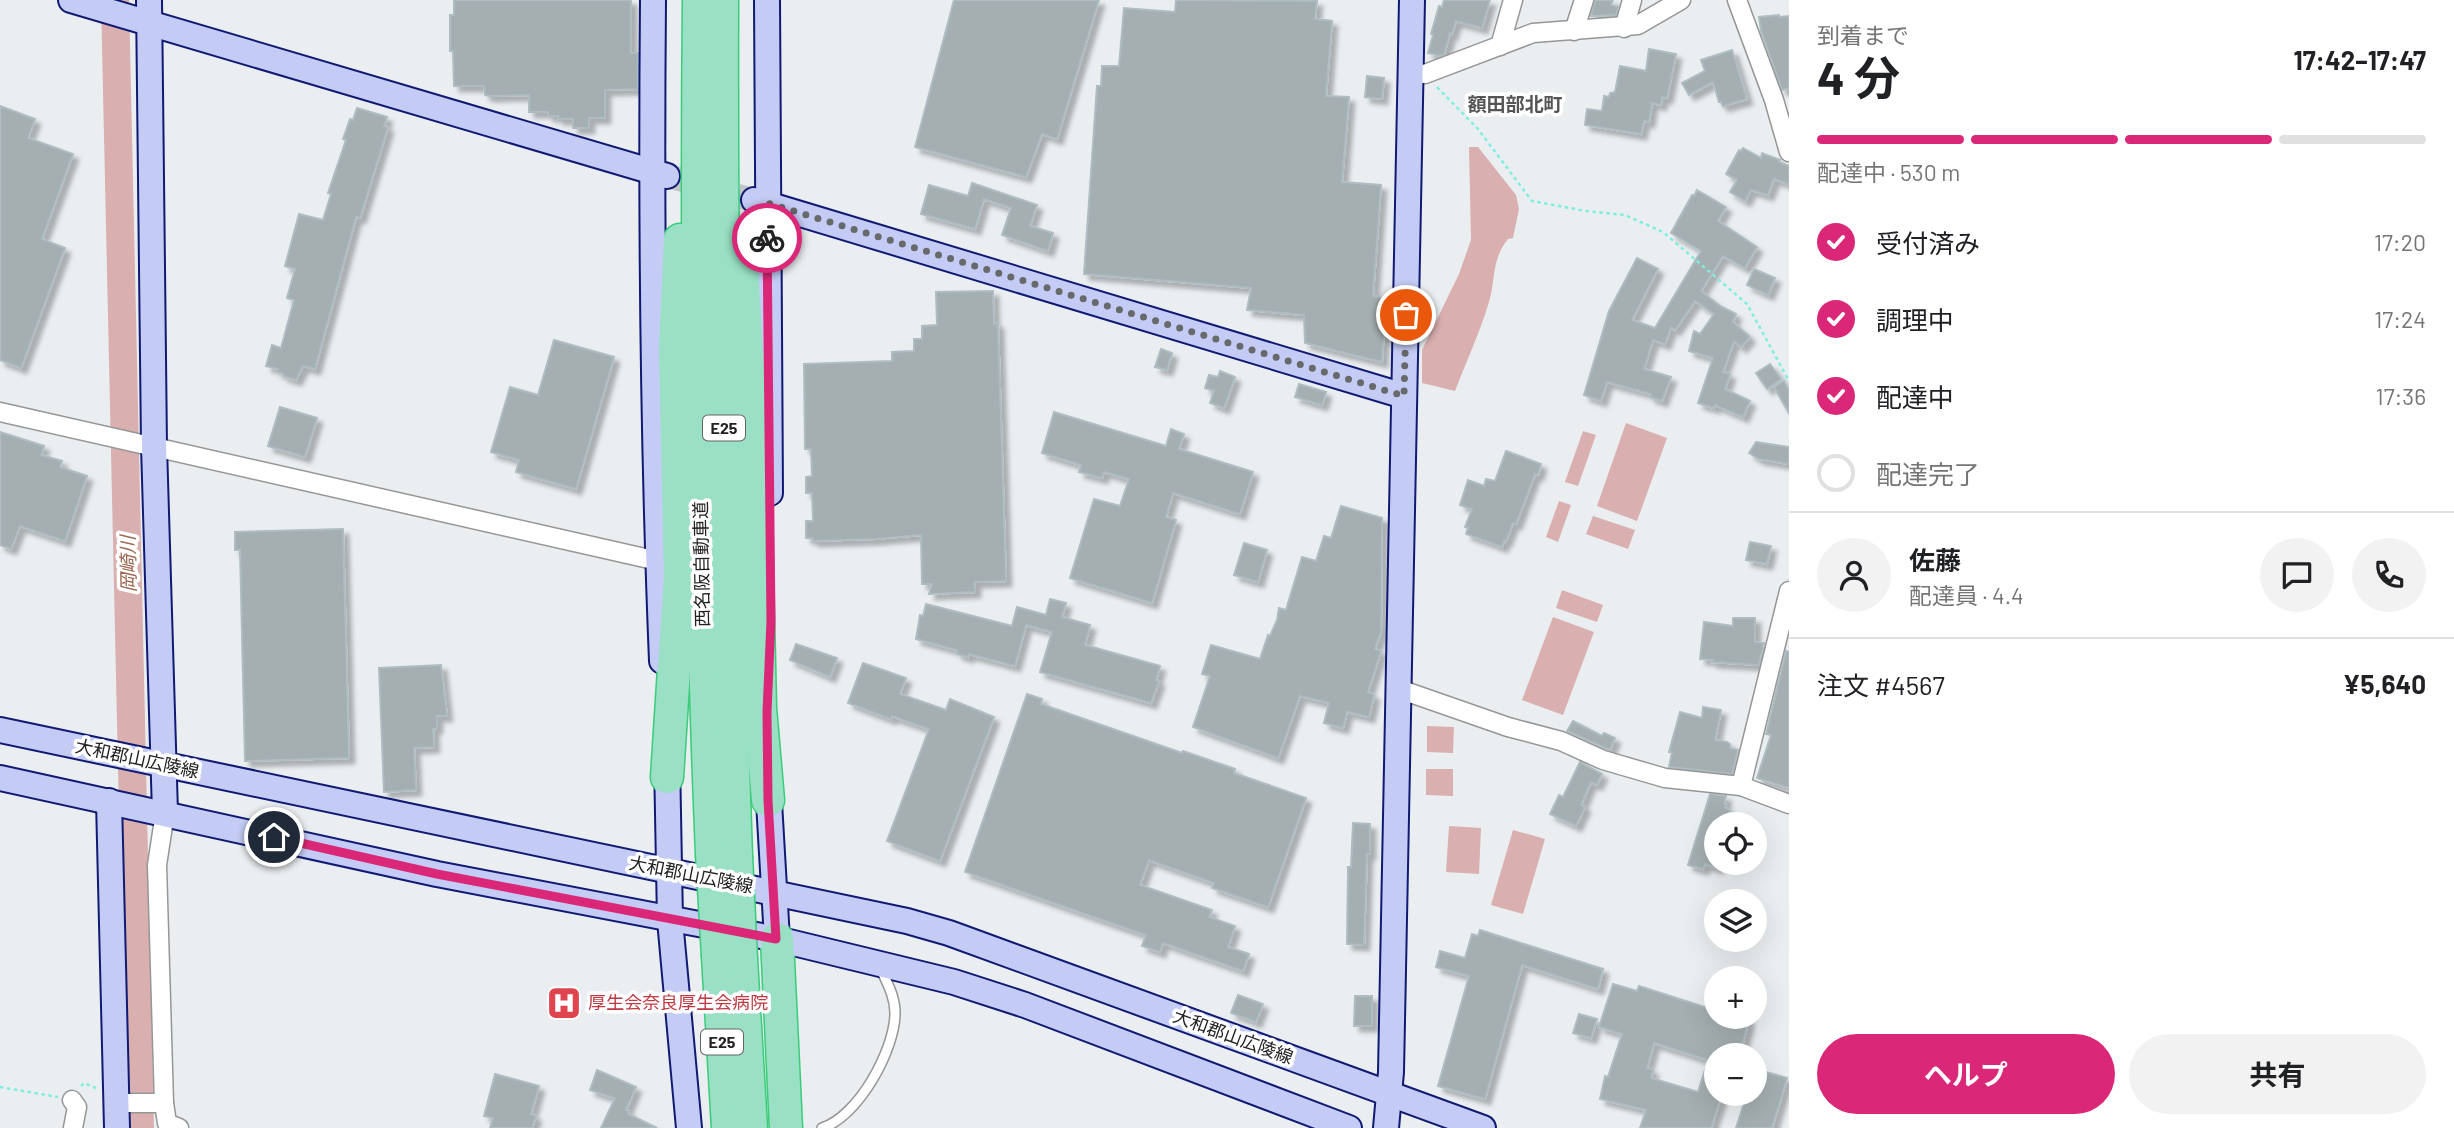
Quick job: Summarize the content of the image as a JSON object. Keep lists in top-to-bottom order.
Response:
{
  "streets": {
    "highway": ["E25", "西名阪自動車道"],
    "street": ["大和郡山広陵線"]
  },
  "districts": ["額田部北町"],
  "water": ["岡崎川"],
  "places": {
    "hospital": ["厚生会奈良厚生会病院"]
  },
  "page": {
    "heading": ["4 分", "到着まで", "17:42–17:47"],
    "panel": [
      "佐藤",
      "配達員 · 4.4",
      "注文 #4567",
      "¥5,640"
    ],
    "bar": "配達中 · 530 m",
    "list": [
      ["受付済み", "17:20"],
      ["調理中", "17:24"],
      ["配達中", "17:36"],
      "配達完了"
    ],
    "map_buttons": ["+", "−"],
    "buttons": ["ヘルプ", "共有"]
  }
}
